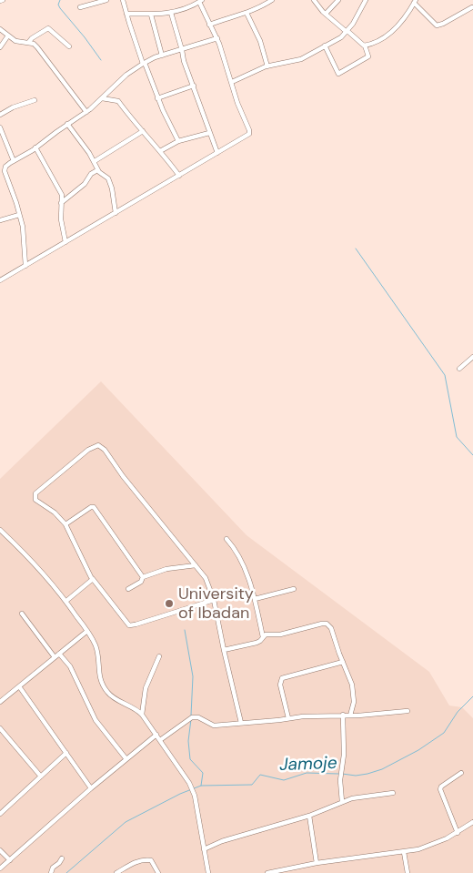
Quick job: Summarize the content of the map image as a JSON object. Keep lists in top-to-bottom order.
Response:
{
  "water": ["Jamoje"],
  "places": ["University of Ibadan"]
}
